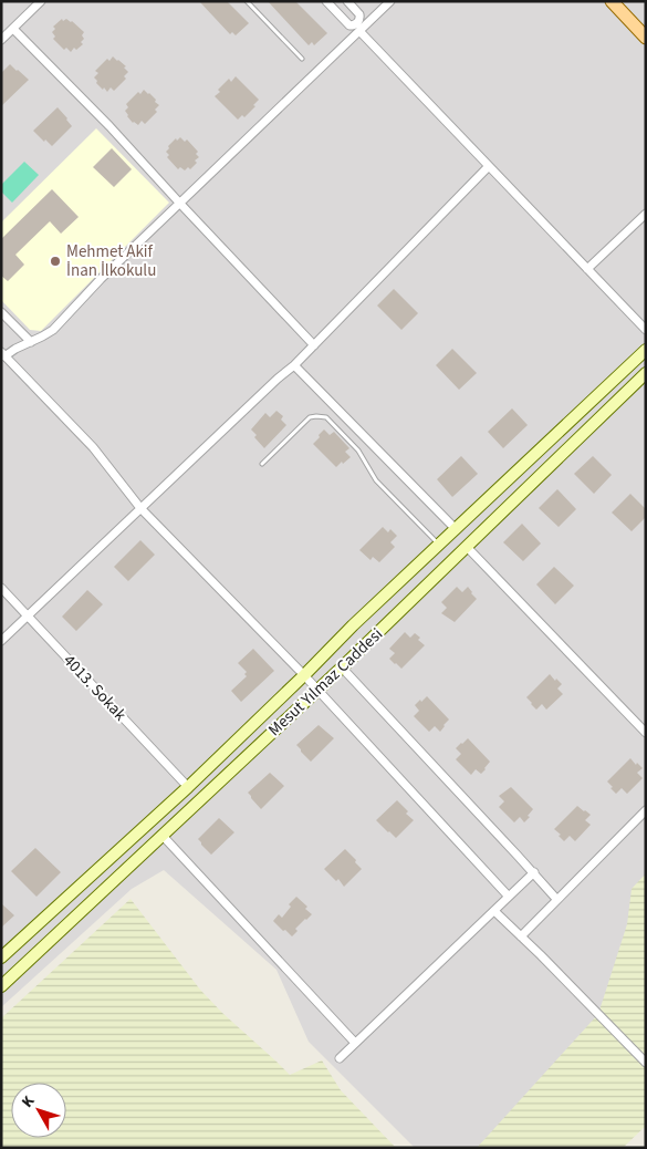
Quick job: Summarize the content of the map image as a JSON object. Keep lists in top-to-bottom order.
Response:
{
  "streets": {
    "main road": ["Mesut Yılmaz Caddesi"],
    "street": ["4013. Sokak"]
  },
  "crossings": [
    ["Mesut Yılmaz Caddesi", "4013. Sokak"]
  ],
  "places": ["Mehmet Akif İnan İlkokulu"],
  "north": "top left"
}
